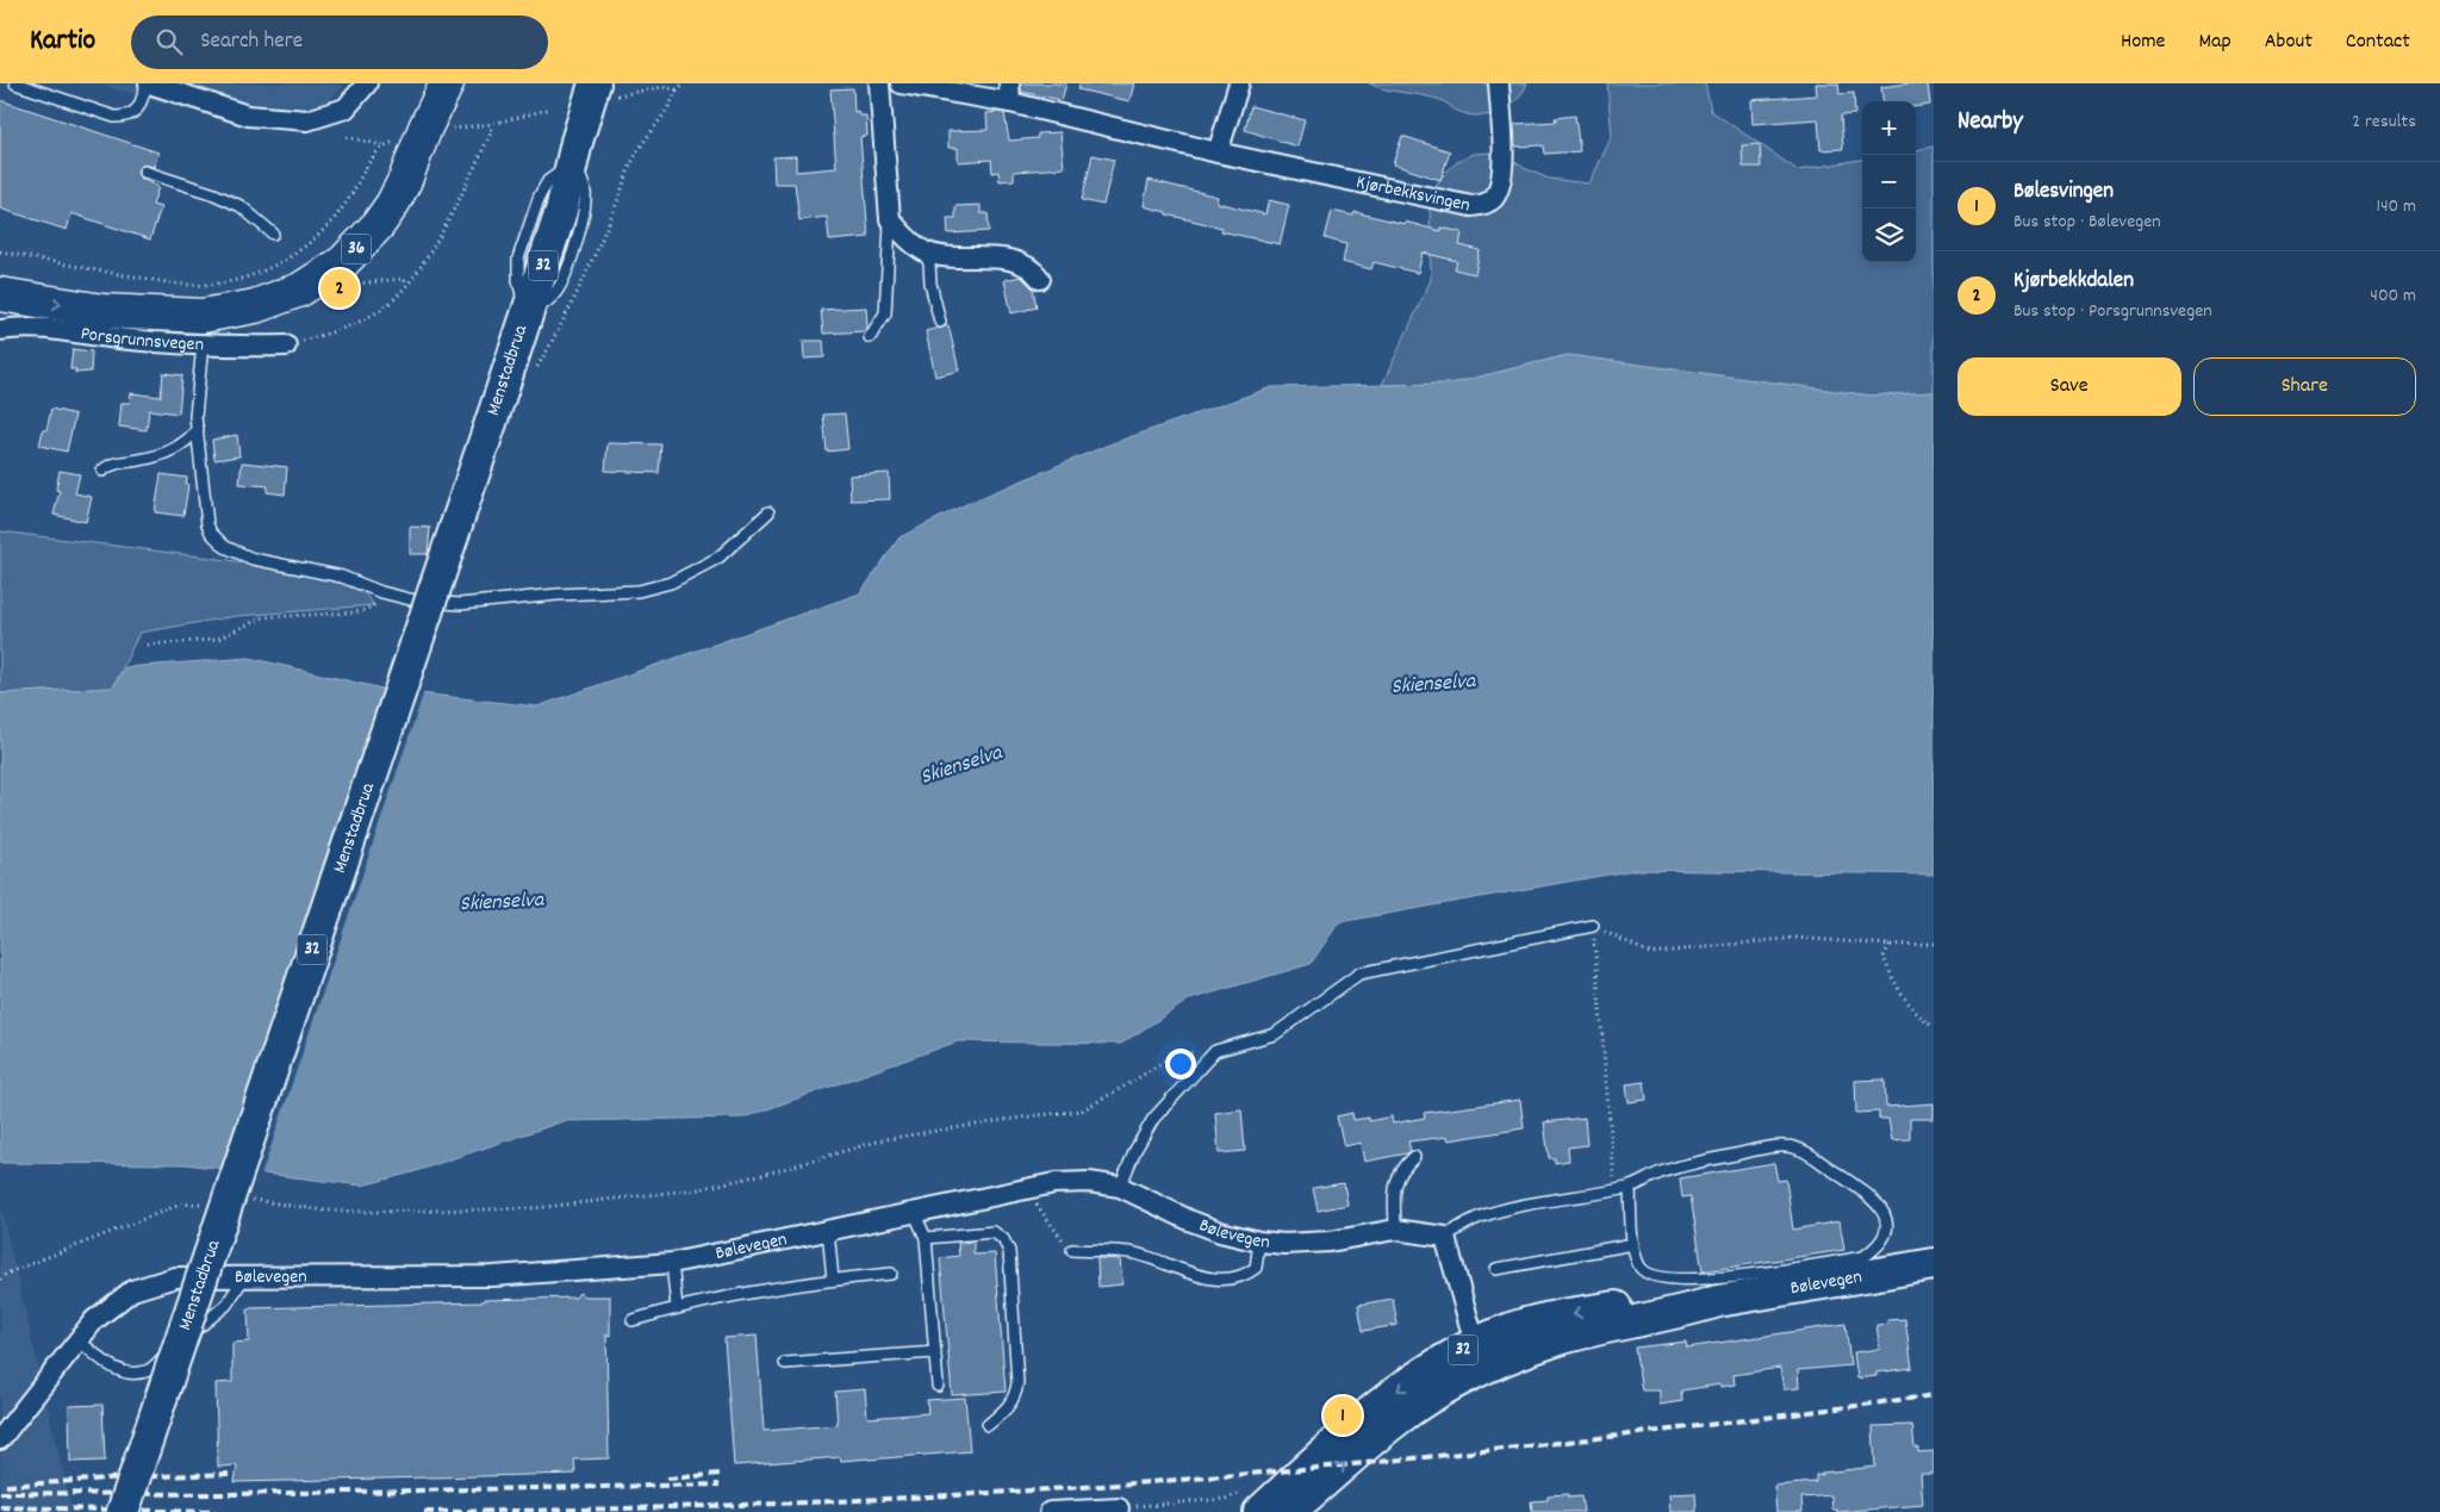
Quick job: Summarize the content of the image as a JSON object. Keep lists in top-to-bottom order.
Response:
{
  "streets": {
    "highway": ["36", "Porsgrunnsvegen"],
    "main road": ["32", "Menstadbrua", "Bølevegen"],
    "street": ["Kjørbekksvingen"]
  },
  "water": ["Skienselva"],
  "page": {
    "header": "Kartio",
    "search": "Search here",
    "nav": [
      "Home",
      "Map",
      "About",
      "Contact"
    ],
    "heading": ["Nearby", "2 results"],
    "map_buttons": ["+", "−"],
    "list": [
      {
        "mark": "1",
        "name": "Bølesvingen",
        "note": "Bus stop · Bølevegen",
        "value": "140 m"
      },
      {
        "mark": "2",
        "name": "Kjørbekkdalen",
        "note": "Bus stop · Porsgrunnsvegen",
        "value": "400 m"
      }
    ],
    "pins": ["2", "1"],
    "buttons": ["Save", "Share"]
  }
}
